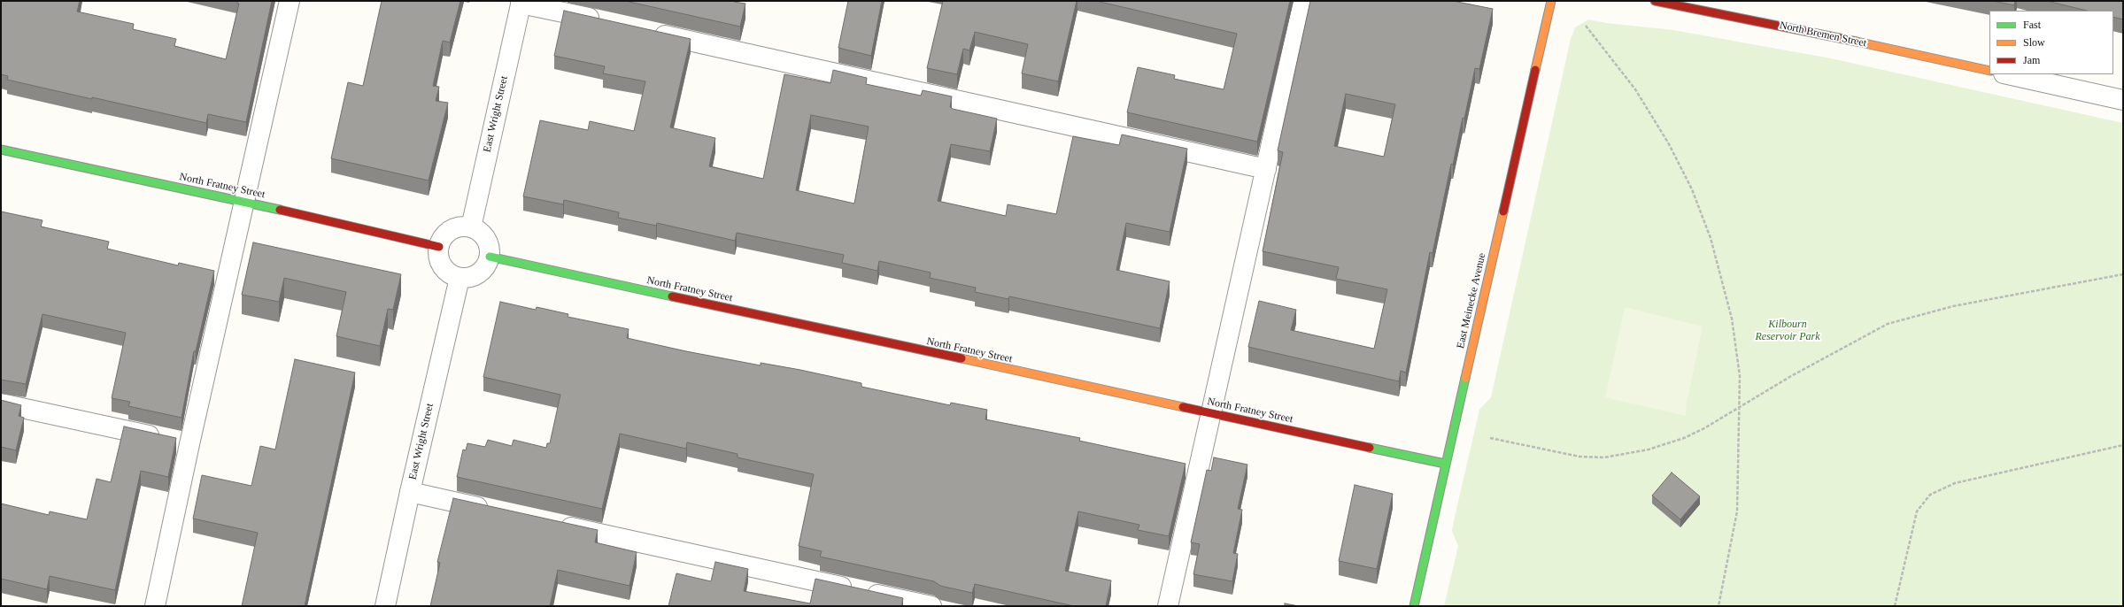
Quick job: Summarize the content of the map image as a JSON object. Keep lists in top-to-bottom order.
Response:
{
  "streets": {
    "street": [
      "North Bremen Street",
      "East Wright Street",
      "North Fratney Street",
      "East Meinecke Avenue"
    ]
  },
  "crossings": [
    ["East Wright Street", "North Fratney Street"],
    ["North Fratney Street", "East Meinecke Avenue"]
  ],
  "parks": ["Kilbourn Reservoir Park"],
  "legend": ["Fast", "Slow", "Jam"]
}
